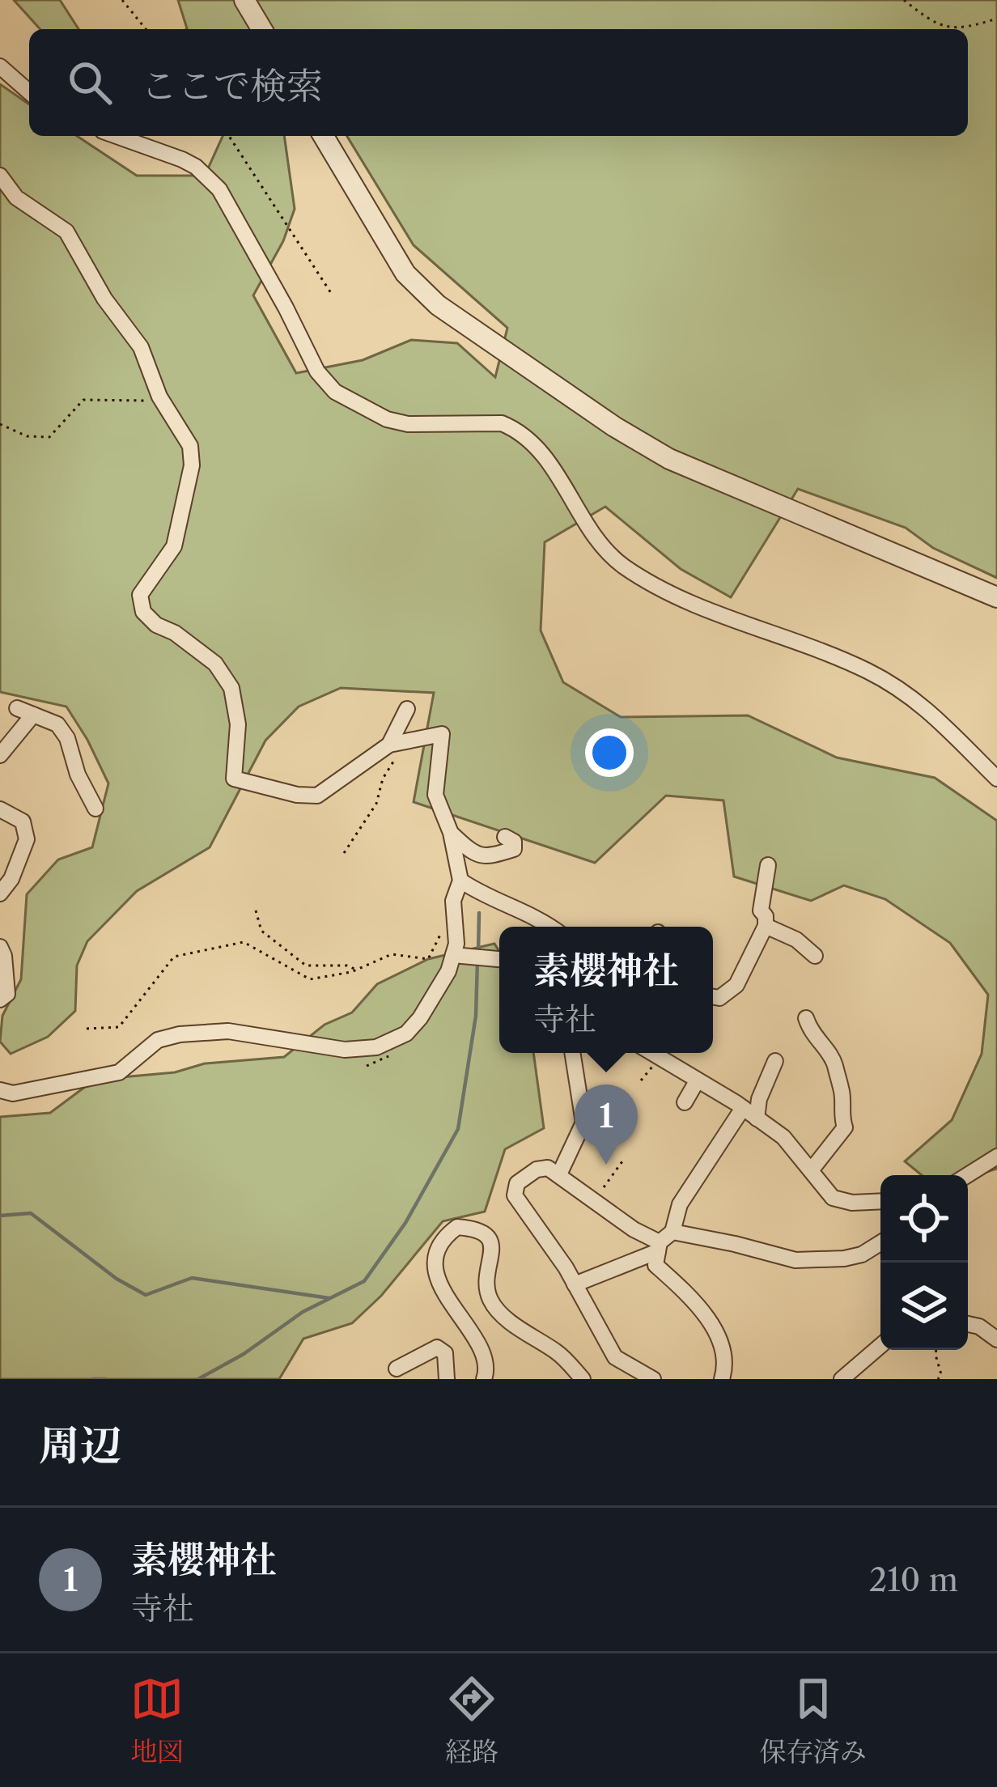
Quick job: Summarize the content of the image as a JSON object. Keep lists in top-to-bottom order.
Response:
{
  "page": {
    "search": "ここで検索",
    "popup": ["素櫻神社", "寺社"],
    "pins": "1",
    "heading": "周辺",
    "list": [
      {
        "mark": "1",
        "name": "素櫻神社",
        "note": "寺社",
        "value": "210 m"
      }
    ],
    "nav": ["地図", "経路", "保存済み"]
  }
}
